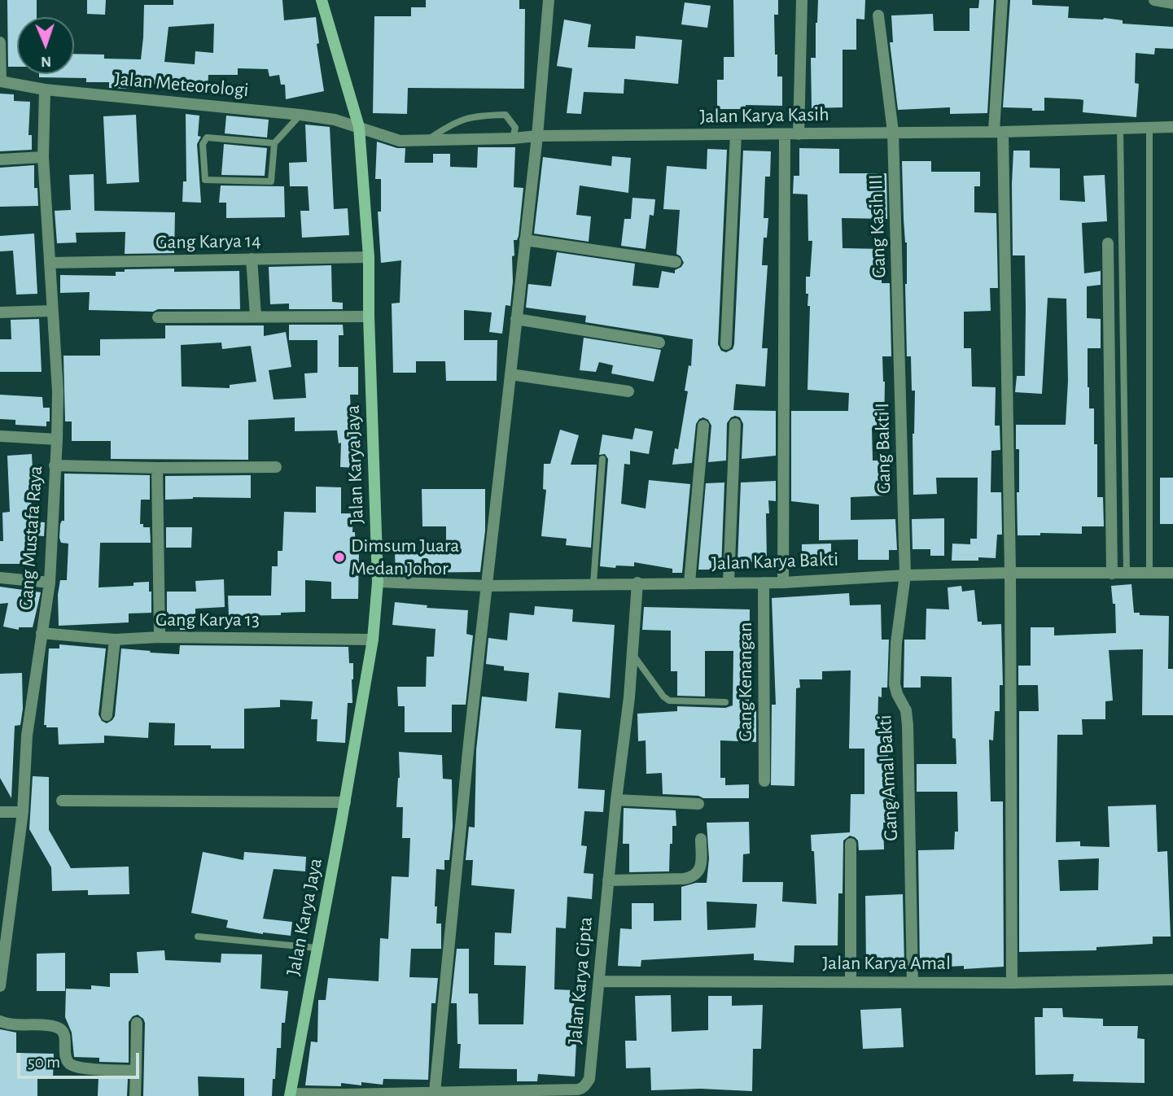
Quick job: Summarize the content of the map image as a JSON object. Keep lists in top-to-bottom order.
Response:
{
  "streets": {
    "main road": ["Jalan Karya Jaya"],
    "street": [
      "Jalan Meteorologi",
      "Jalan Karya Kasih",
      "Gang Kasih III",
      "Gang Karya 14",
      "Gang Bakti I",
      "Gang Mustafa Raya",
      "Jalan Karya Bakti",
      "Gang Karya 13",
      "Gang Kenangan",
      "Gang Amal Bakti",
      "Jalan Karya Amal",
      "Jalan Karya Cipta"
    ]
  },
  "crossings": [
    ["Jalan Meteorologi", "Jalan Karya Kasih"],
    ["Jalan Meteorologi", "Jalan Karya Jaya"],
    ["Jalan Meteorologi", "Gang Mustafa Raya"],
    ["Jalan Karya Kasih", "Gang Kasih III"],
    ["Jalan Karya Kasih", "Jalan Karya Jaya"],
    ["Gang Kasih III", "Gang Bakti I"],
    ["Gang Karya 14", "Jalan Karya Jaya"],
    ["Gang Karya 14", "Gang Mustafa Raya"],
    ["Gang Bakti I", "Jalan Karya Bakti"],
    ["Gang Bakti I", "Gang Amal Bakti"],
    ["Jalan Karya Jaya", "Jalan Karya Bakti"],
    ["Jalan Karya Jaya", "Gang Karya 13"],
    ["Jalan Karya Jaya", "Jalan Karya Cipta"],
    ["Gang Mustafa Raya", "Gang Karya 13"],
    ["Jalan Karya Bakti", "Gang Kenangan"],
    ["Jalan Karya Bakti", "Gang Amal Bakti"],
    ["Jalan Karya Bakti", "Jalan Karya Cipta"],
    ["Gang Amal Bakti", "Jalan Karya Amal"],
    ["Jalan Karya Amal", "Jalan Karya Cipta"]
  ],
  "places": ["Dimsum Juara Medan Johor"],
  "scale_bar": "50 m",
  "north": "bottom"
}
